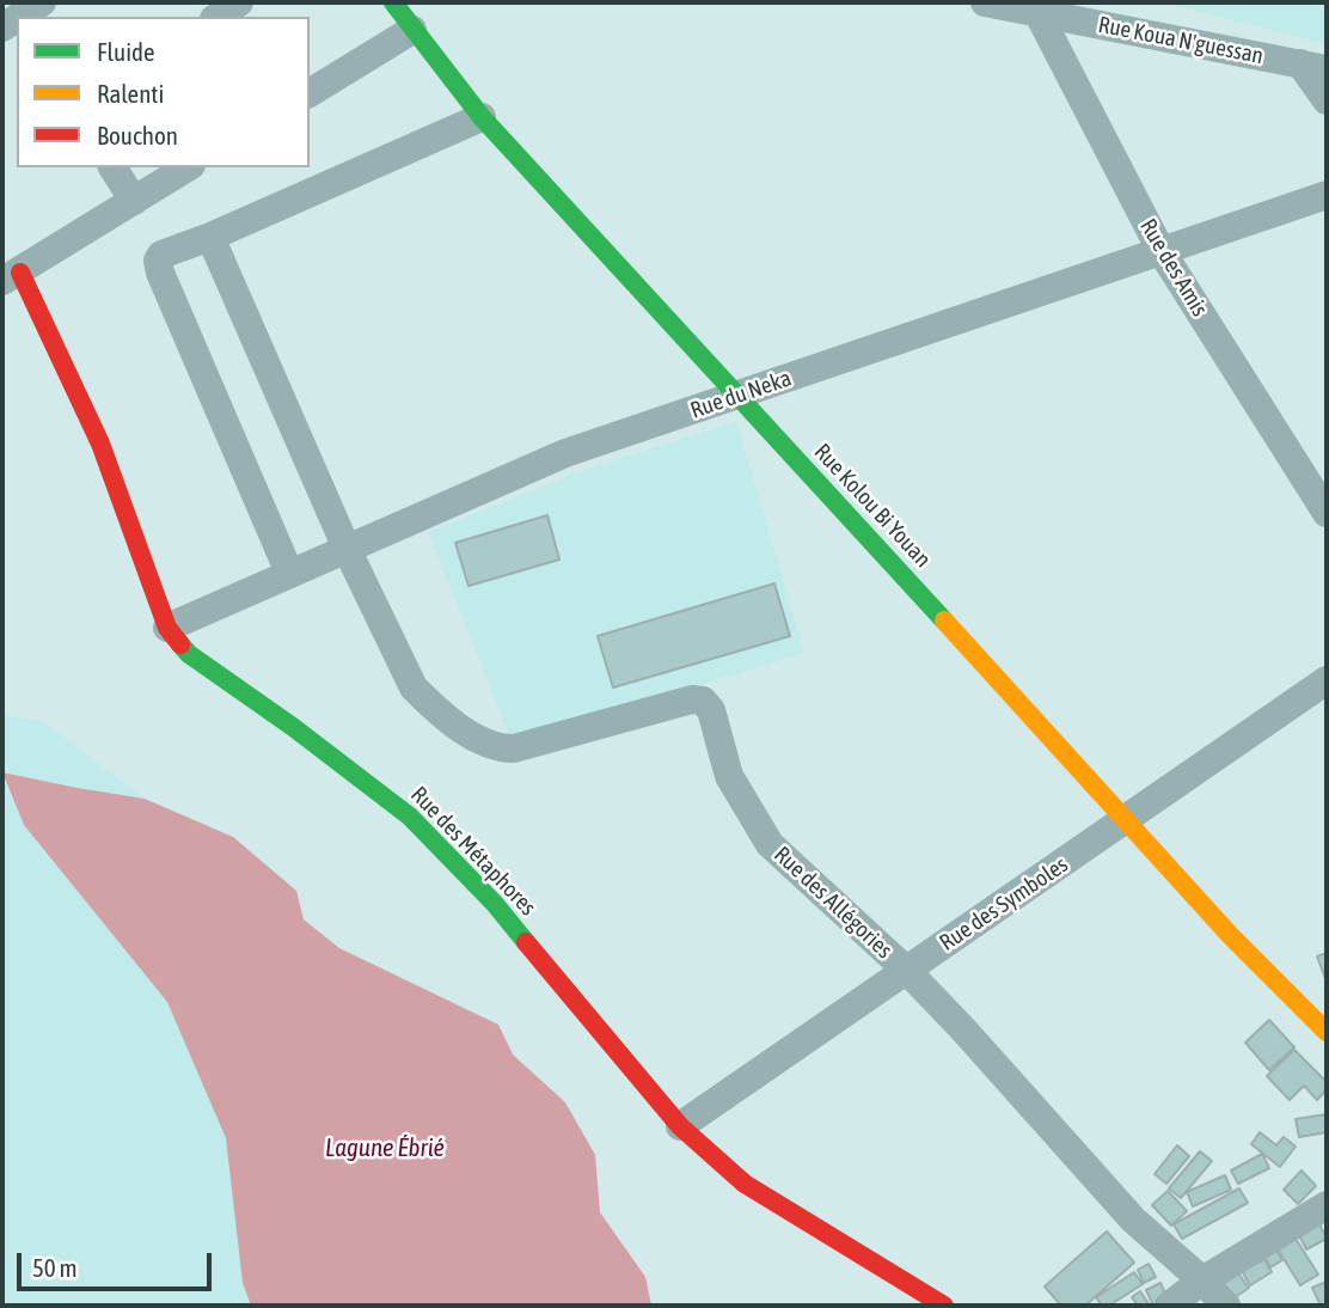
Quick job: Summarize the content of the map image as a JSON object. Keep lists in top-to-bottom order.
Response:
{
  "streets": {
    "street": [
      "Rue Koua N'guessan",
      "Rue des Amis",
      "Rue du Neka",
      "Rue Kolou Bi Youan",
      "Rue des Métaphores",
      "Rue des Allégories",
      "Rue des Symboles"
    ]
  },
  "crossings": [
    ["Rue Koua N'guessan", "Rue des Amis"],
    ["Rue des Amis", "Rue du Neka"],
    ["Rue du Neka", "Rue Kolou Bi Youan"],
    ["Rue du Neka", "Rue des Métaphores"],
    ["Rue du Neka", "Rue des Allégories"],
    ["Rue Kolou Bi Youan", "Rue des Symboles"],
    ["Rue des Métaphores", "Rue des Symboles"],
    ["Rue des Allégories", "Rue des Symboles"]
  ],
  "water": ["Lagune Ébrié"],
  "legend": ["Fluide", "Ralenti", "Bouchon"],
  "scale_bar": "50 m"
}
